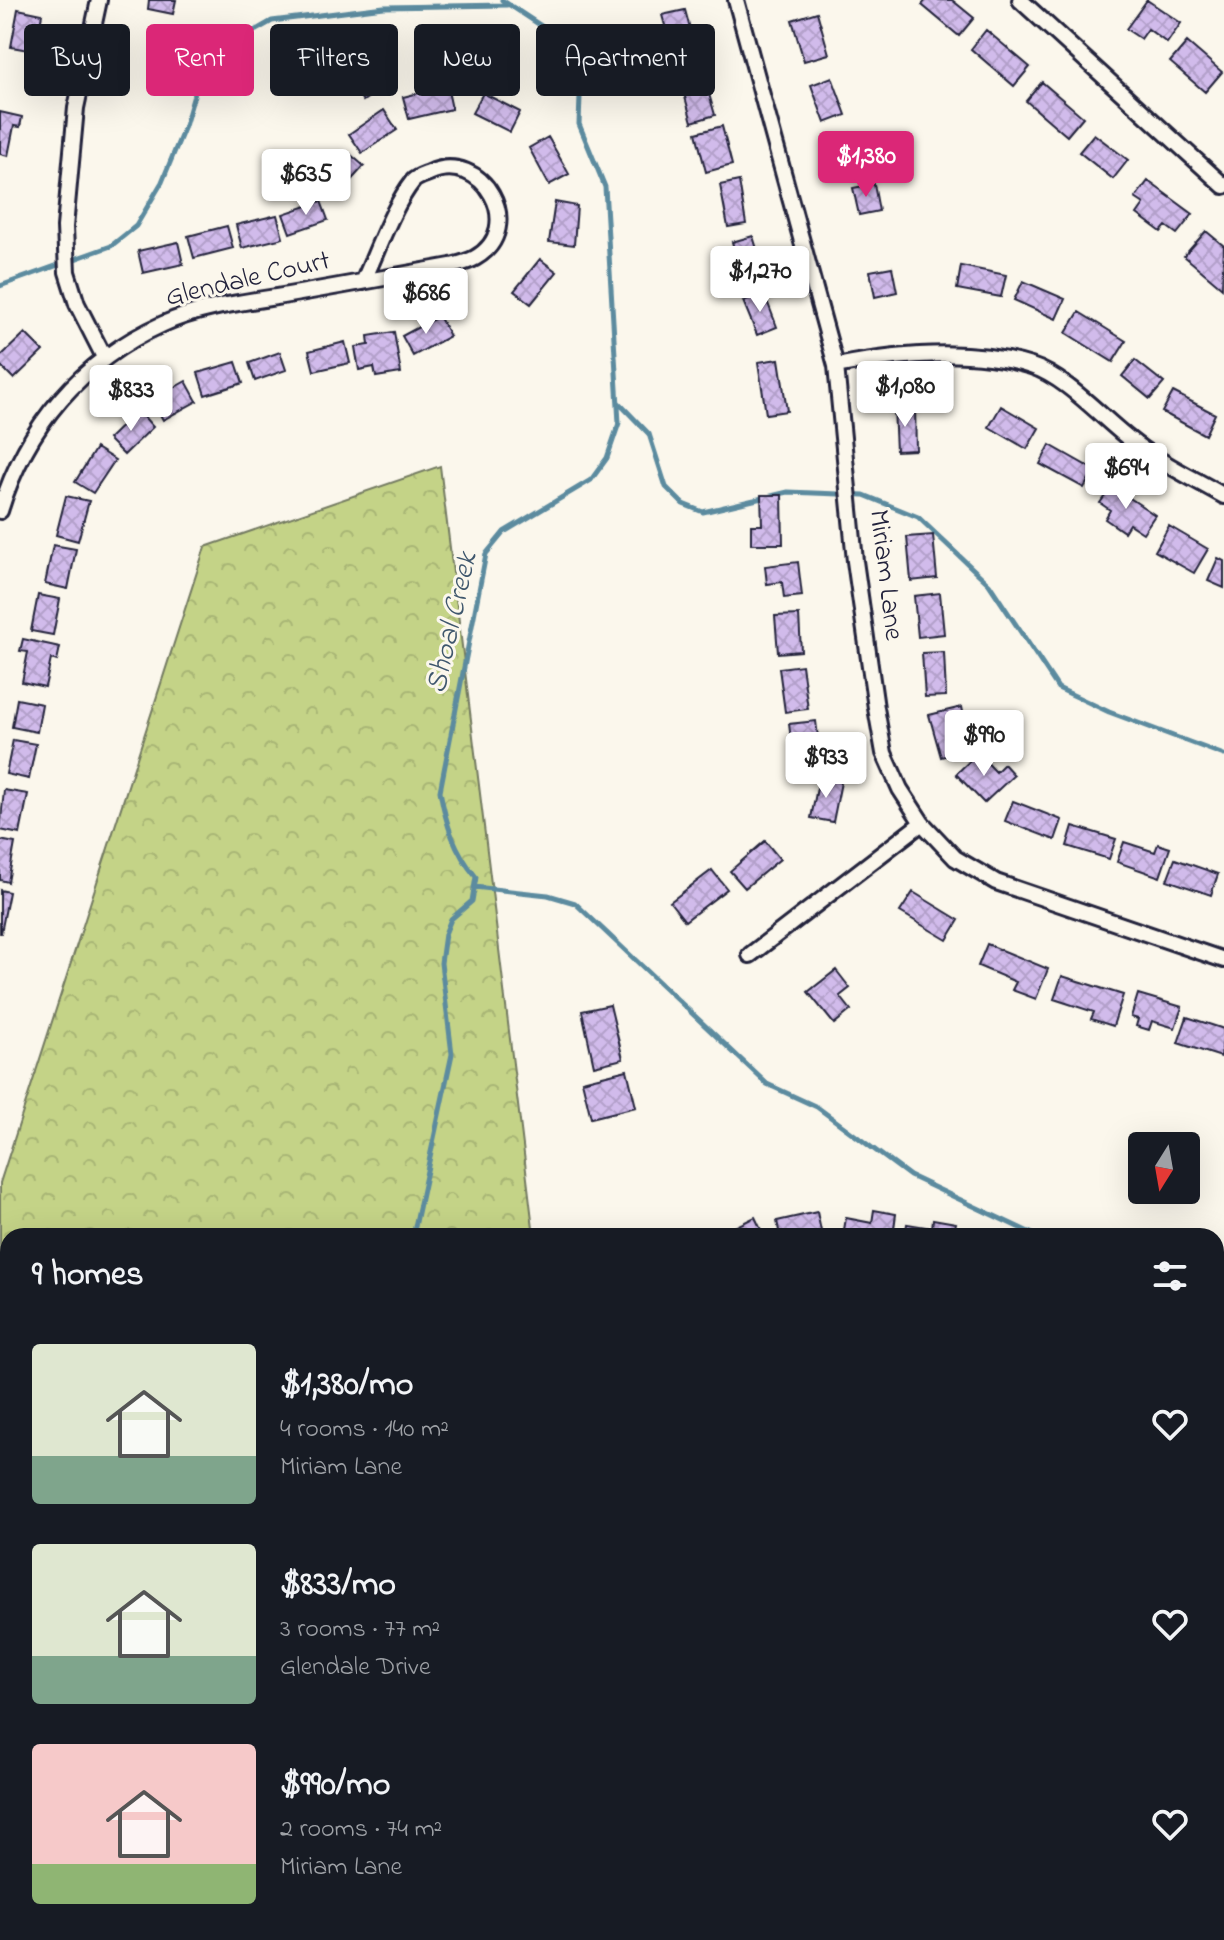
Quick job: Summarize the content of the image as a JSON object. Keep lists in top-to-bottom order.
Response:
{
  "streets": {
    "street": ["Glendale Court", "Miriam Lane"]
  },
  "water": ["Shoal Creek"],
  "north": "bottom",
  "page": {
    "chip": [
      "Buy",
      "Rent",
      "Filters",
      "New",
      "Apartment"
    ],
    "price": [
      "$1,380",
      "$635",
      "$1,270",
      "$686",
      "$1,080",
      "$833",
      "$694",
      "$990",
      "$933"
    ],
    "heading": "9 homes",
    "list": [
      {
        "name": "$1,380/mo",
        "note": "4 rooms · 140 m² · Miriam Lane"
      },
      {
        "name": "$833/mo",
        "note": "3 rooms · 77 m² · Glendale Drive"
      },
      {
        "name": "$990/mo",
        "note": "2 rooms · 74 m² · Miriam Lane"
      }
    ]
  }
}
